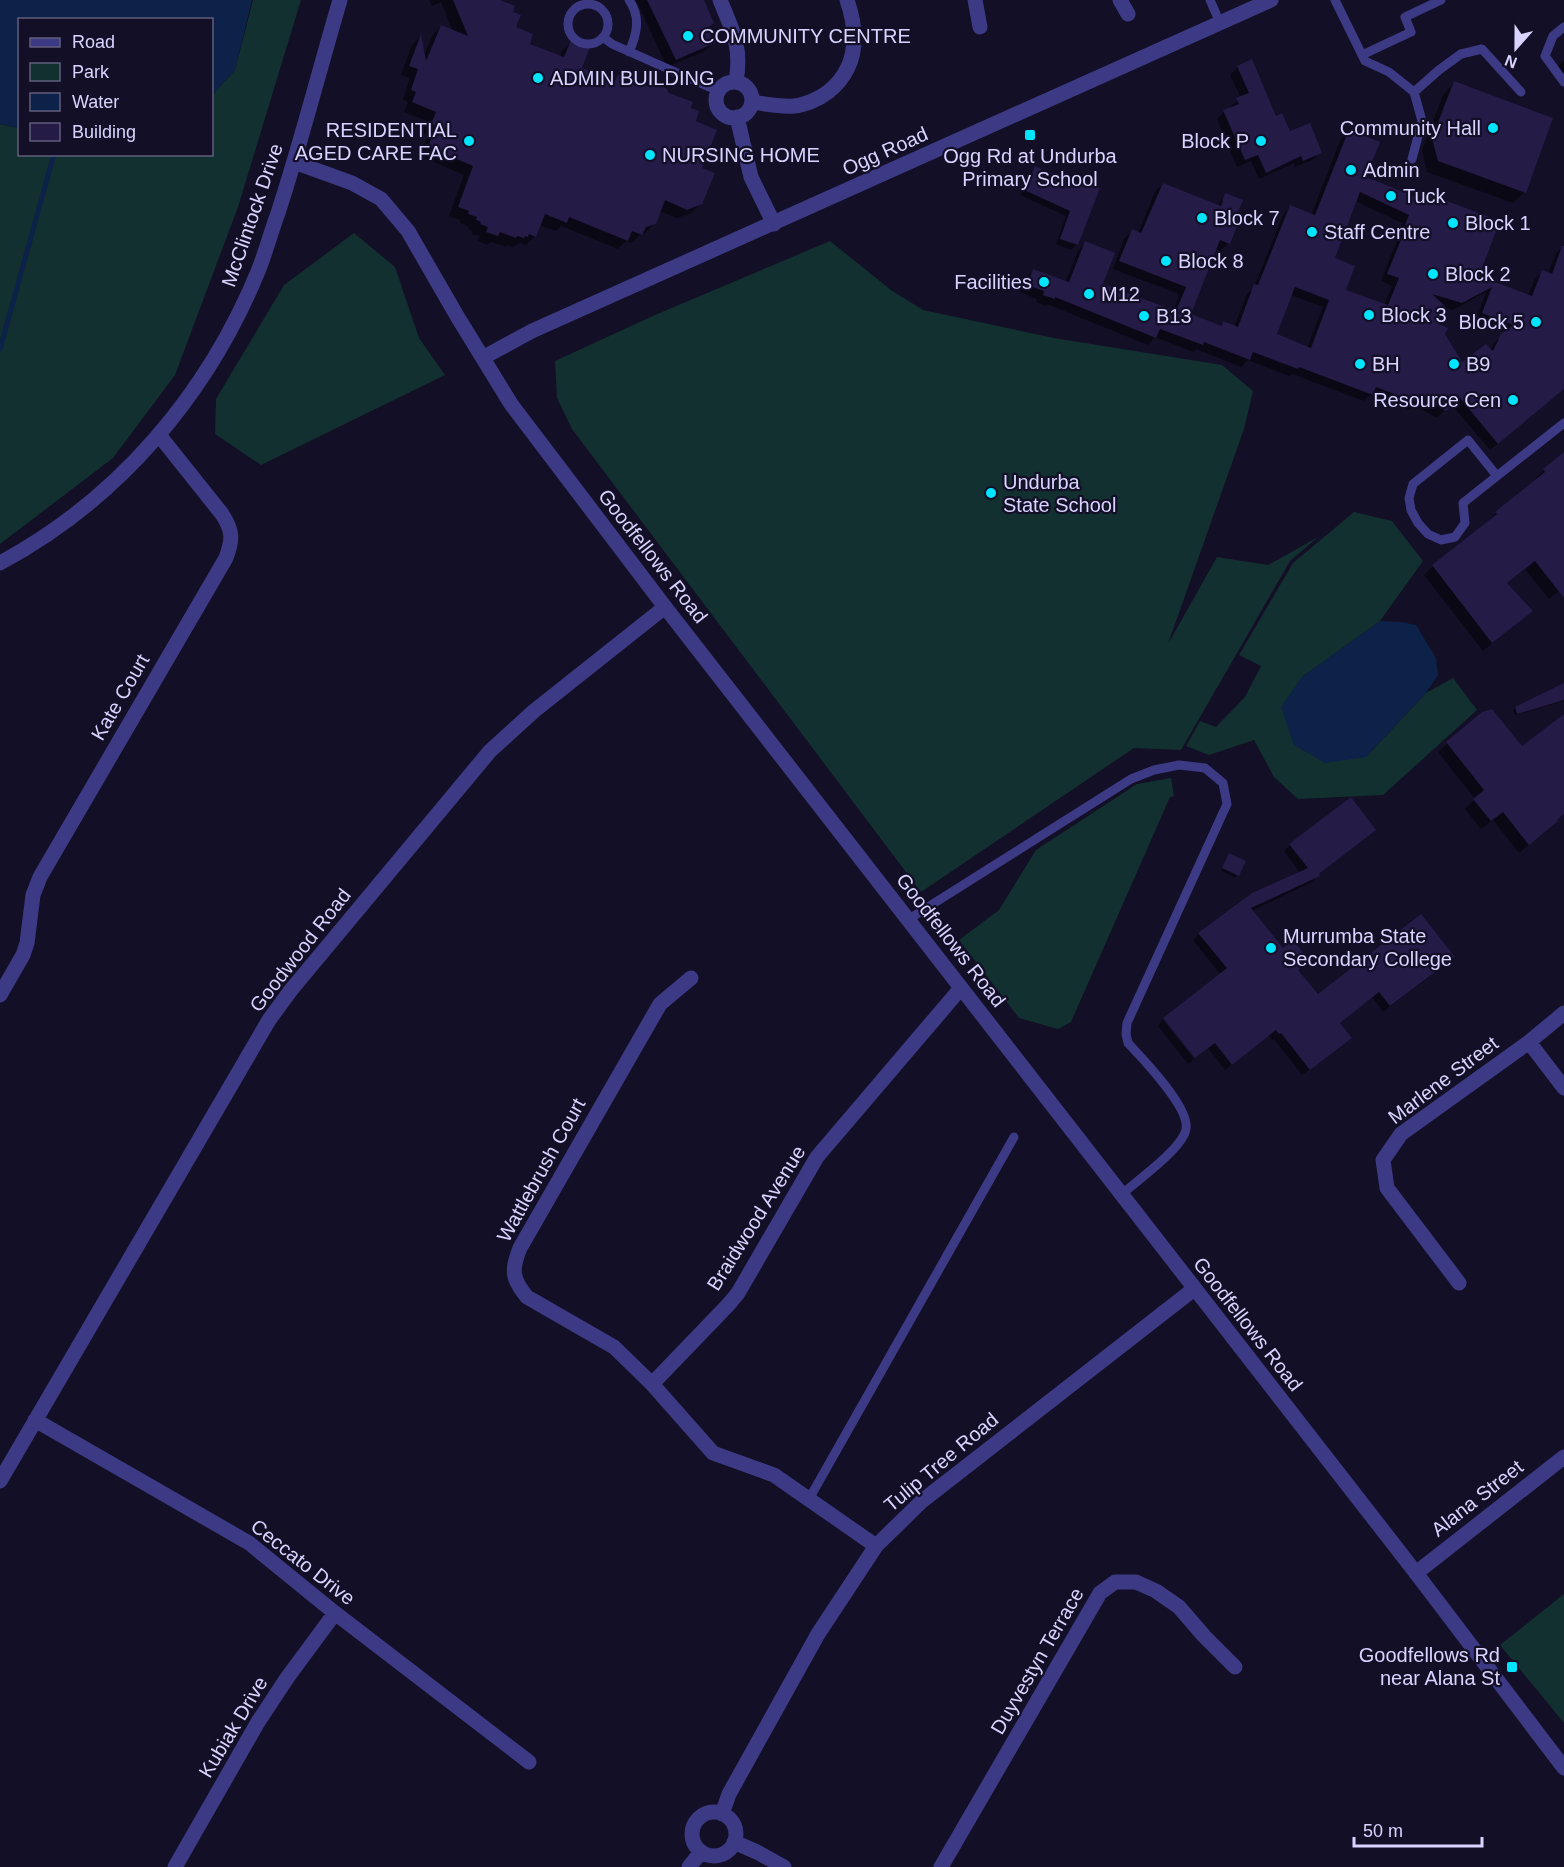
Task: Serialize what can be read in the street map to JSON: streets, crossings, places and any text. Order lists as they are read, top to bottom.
{
  "streets": {
    "street": [
      "Ogg Road",
      "McClintock Drive",
      "Goodfellows Road",
      "Kate Court",
      "Goodwood Road",
      "Marlene Street",
      "Wattlebrush Court",
      "Braidwood Avenue",
      "Tulip Tree Road",
      "Alana Street",
      "Ceccato Drive",
      "Duyvestyn Terrace",
      "Kubiak Drive"
    ]
  },
  "crossings": [
    ["Ogg Road", "Goodfellows Road"],
    ["McClintock Drive", "Goodfellows Road"],
    ["McClintock Drive", "Kate Court"],
    ["Goodfellows Road", "Goodwood Road"],
    ["Goodfellows Road", "Braidwood Avenue"],
    ["Goodfellows Road", "Tulip Tree Road"],
    ["Goodfellows Road", "Alana Street"],
    ["Goodwood Road", "Ceccato Drive"],
    ["Wattlebrush Court", "Braidwood Avenue"],
    ["Wattlebrush Court", "Tulip Tree Road"],
    ["Ceccato Drive", "Kubiak Drive"]
  ],
  "places": {
    "other": [
      "COMMUNITY CENTRE",
      "ADMIN BUILDING",
      "Community Hall",
      "RESIDENTIAL AGED CARE FAC",
      "Block P",
      "NURSING HOME",
      "Admin",
      "Tuck",
      "Block 7",
      "Block 1",
      "Staff Centre",
      "Block 8",
      "Block 2",
      "Facilities",
      "M12",
      "Block 3",
      "B13",
      "Block 5",
      "BH",
      "B9",
      "Resource Cen",
      "Undurba State School",
      "Murrumba State Secondary College"
    ],
    "transit": ["Ogg Rd at Undurba Primary School", "Goodfellows Rd near Alana St"]
  },
  "legend": [
    "Road",
    "Park",
    "Water",
    "Building"
  ],
  "scale_bar": "50 m",
  "north": "bottom"
}
